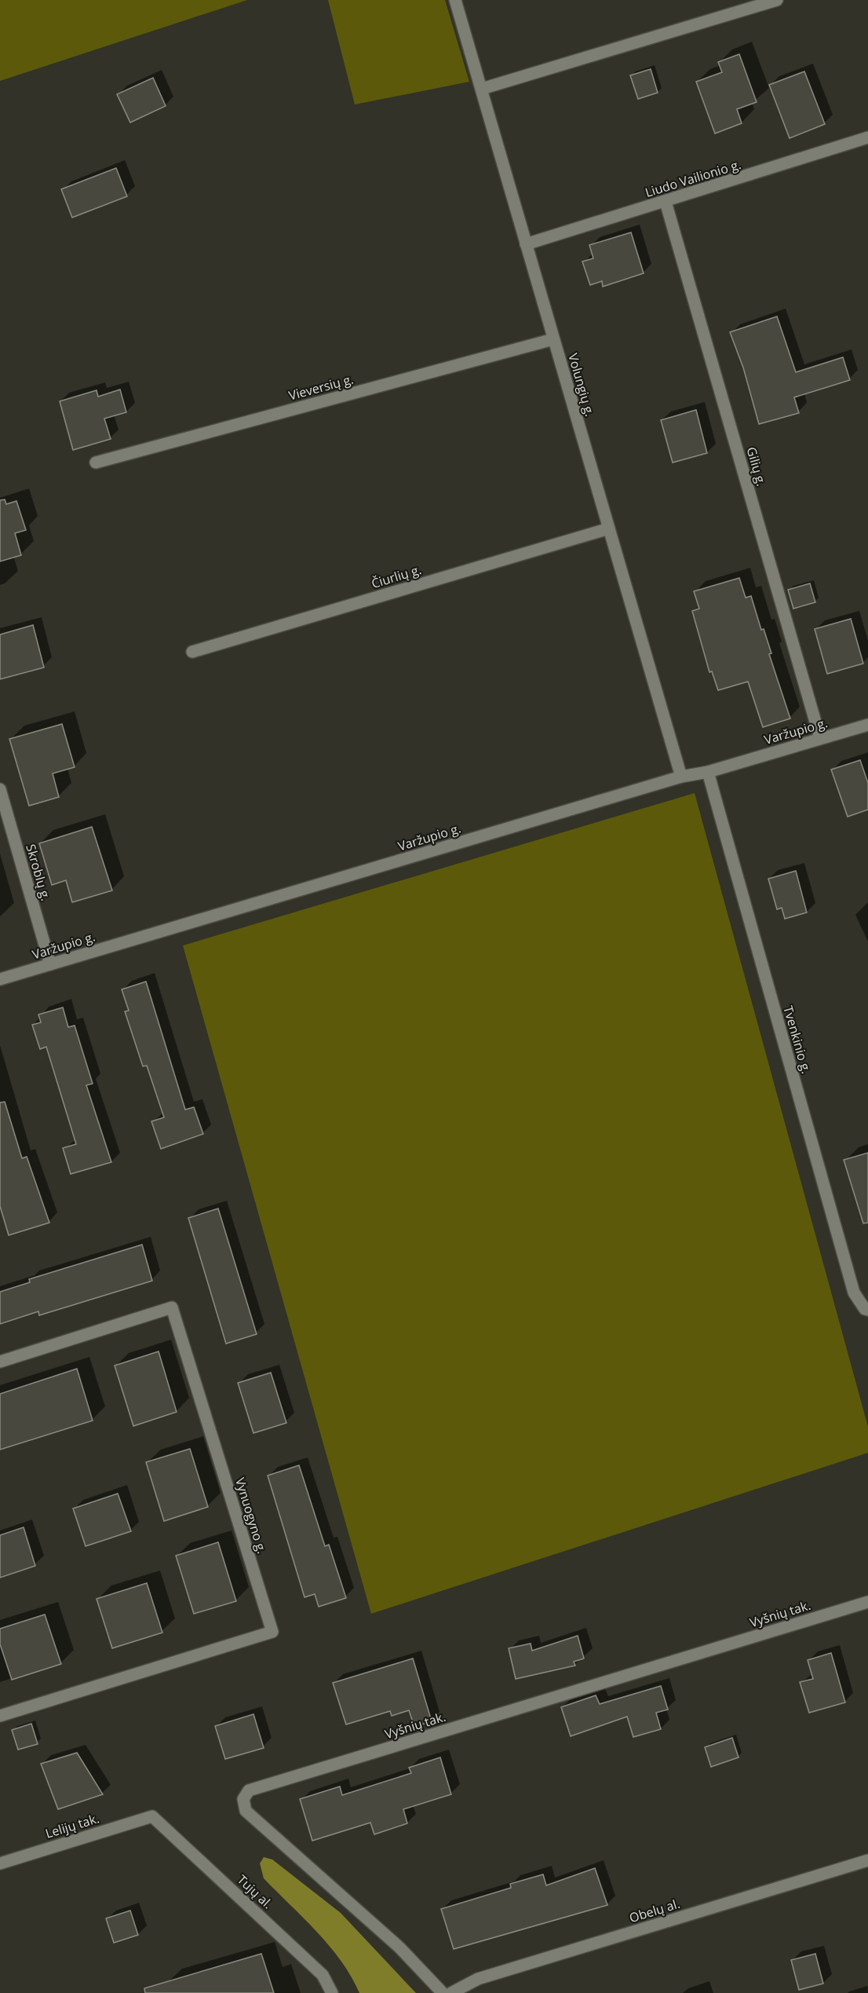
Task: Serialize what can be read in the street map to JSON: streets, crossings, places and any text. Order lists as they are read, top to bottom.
{
  "streets": {
    "street": [
      "Liudo Vailionio g.",
      "Volungių g.",
      "Vieversių g.",
      "Gilių g.",
      "Čiurlių g.",
      "Varžupio g.",
      "Skroblų g.",
      "Tvenkinio g.",
      "Vynuogyno g.",
      "Vyšnių tak.",
      "Lelijų tak.",
      "Tujų al.",
      "Obelų al."
    ]
  },
  "crossings": [
    ["Liudo Vailionio g.", "Volungių g."],
    ["Liudo Vailionio g.", "Gilių g."],
    ["Volungių g.", "Vieversių g."],
    ["Volungių g.", "Čiurlių g."],
    ["Volungių g.", "Varžupio g."],
    ["Gilių g.", "Varžupio g."],
    ["Varžupio g.", "Skroblų g."],
    ["Varžupio g.", "Tvenkinio g."],
    ["Lelijų tak.", "Tujų al."]
  ]
}
